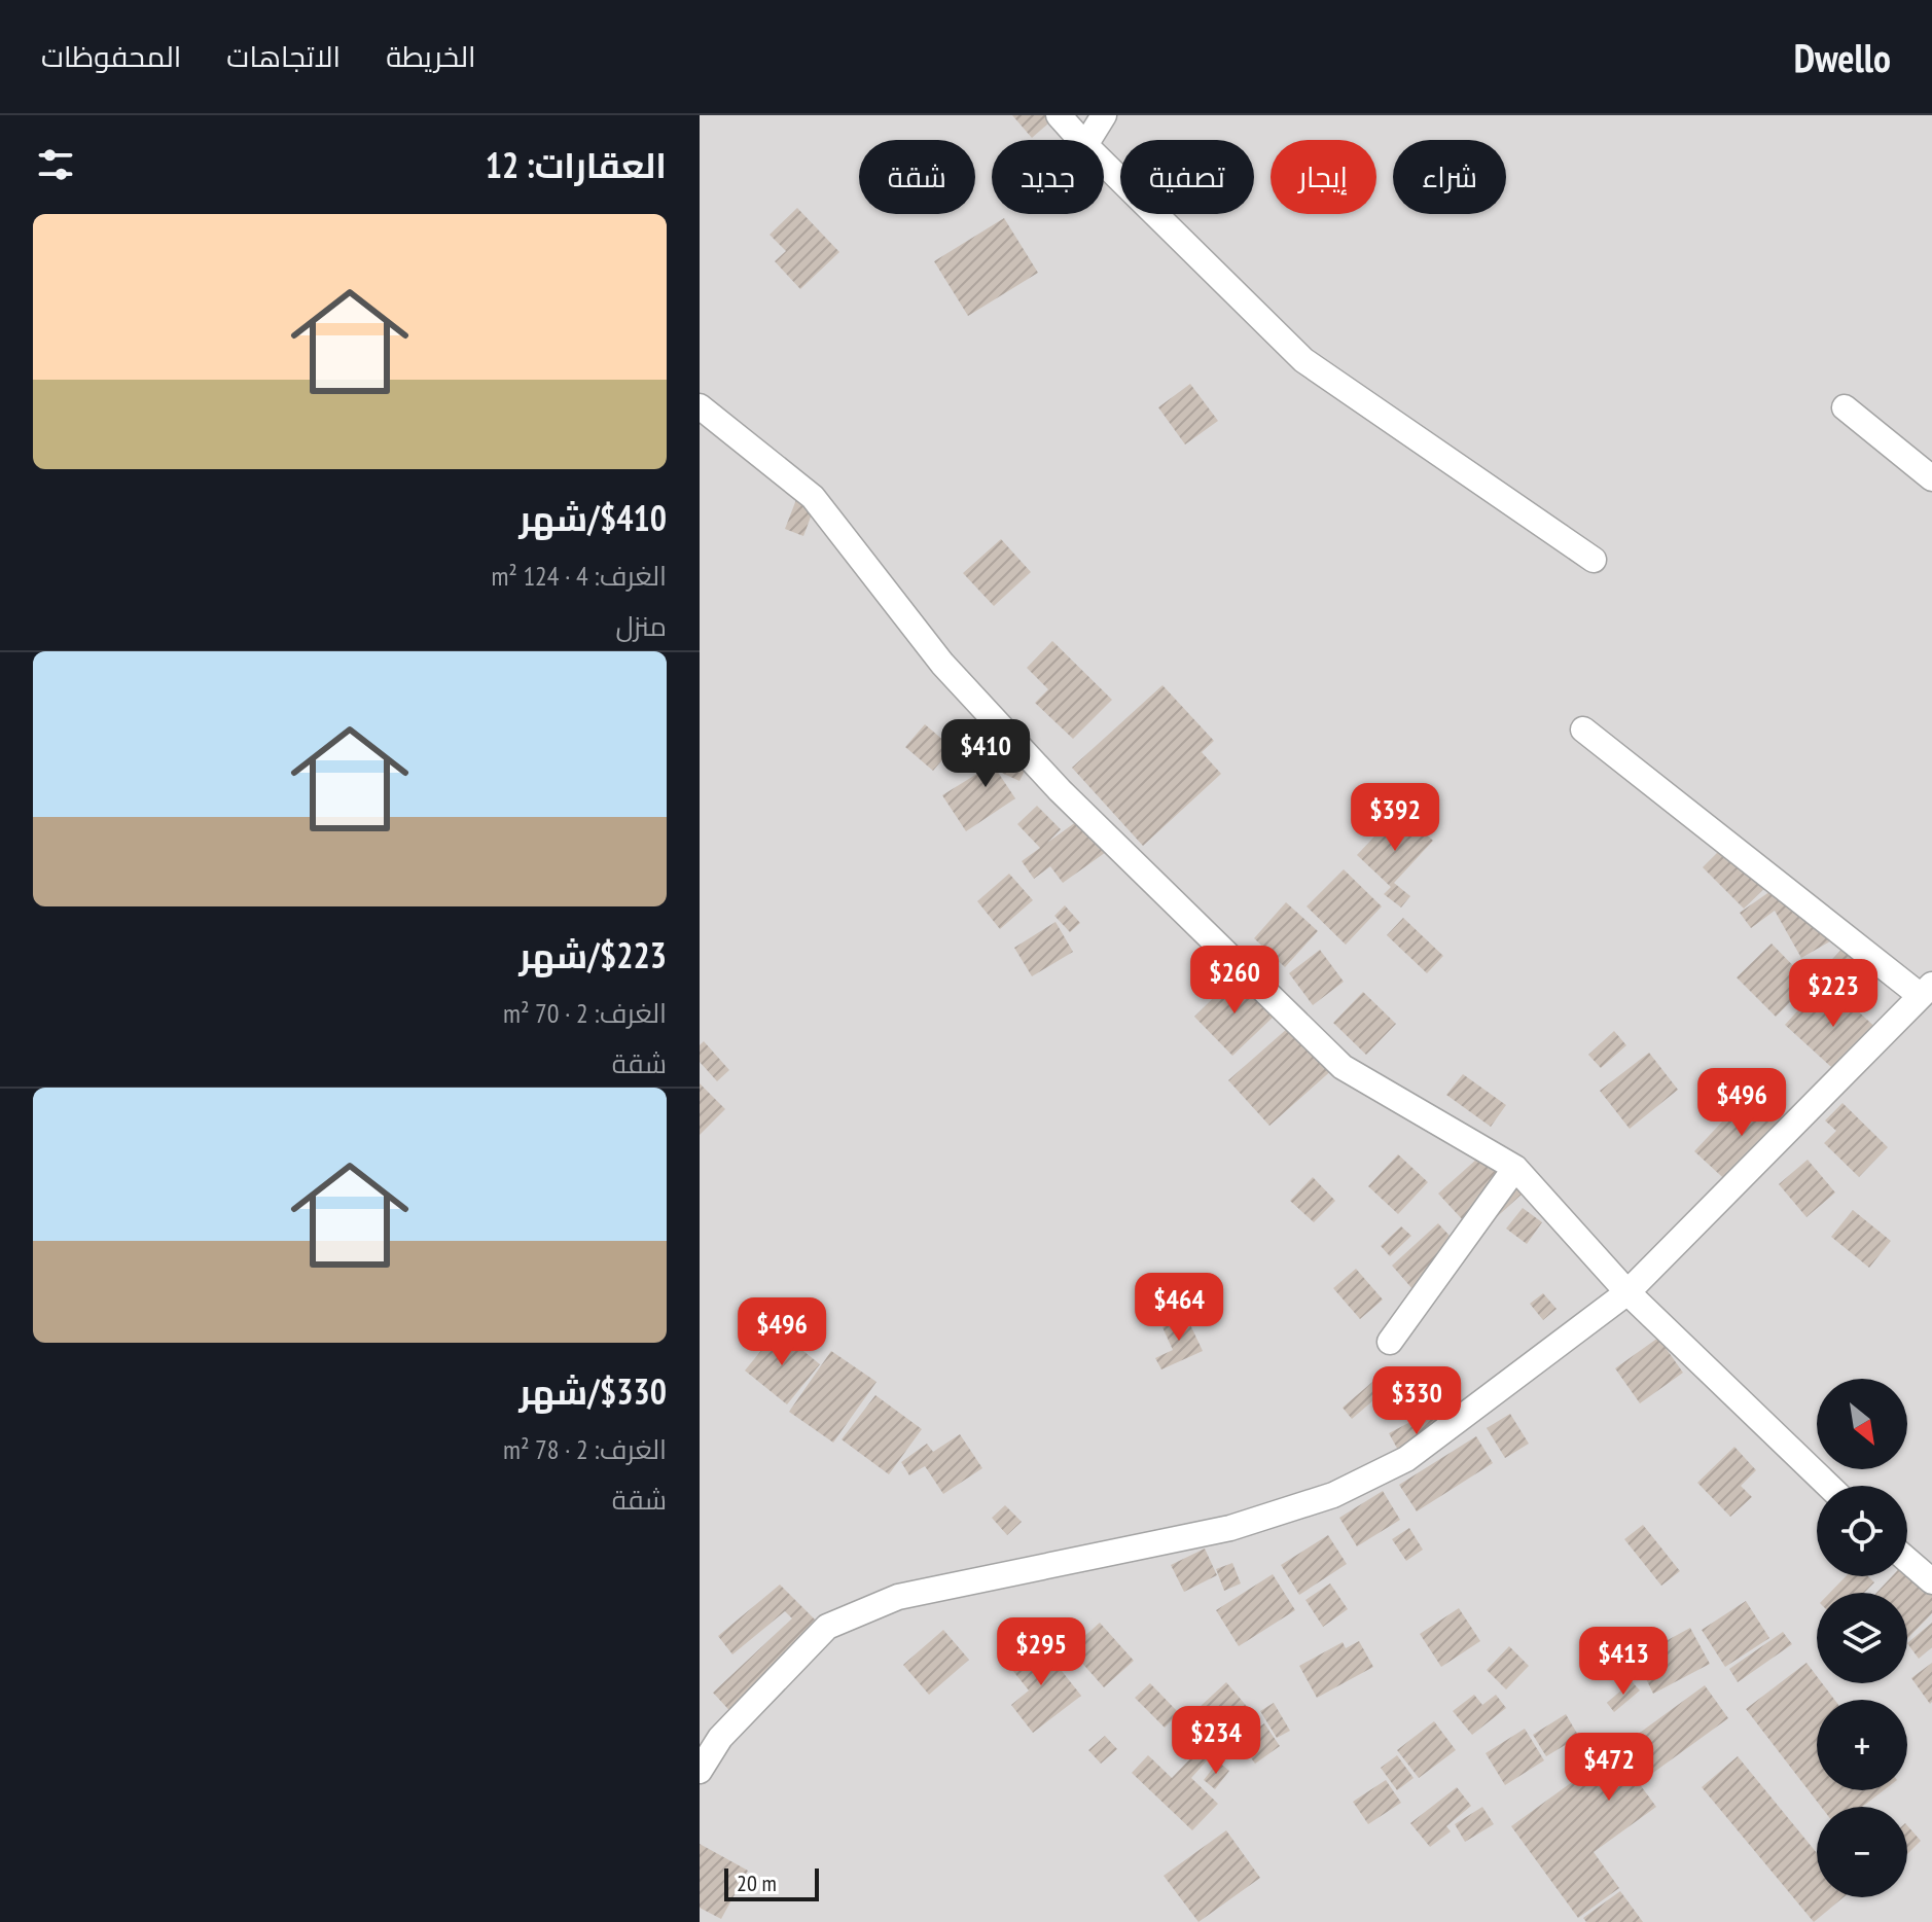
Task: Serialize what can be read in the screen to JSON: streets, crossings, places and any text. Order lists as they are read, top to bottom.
{
  "scale_bar": "20 m",
  "north": "bottom right",
  "page": {
    "header": "Dwello",
    "nav": ["الخريطة", "الاتجاهات", "المحفوظات"],
    "heading": "العقارات: 12",
    "chip": [
      "شراء",
      "إيجار",
      "تصفية",
      "جديد",
      "شقة"
    ],
    "list": [
      {
        "name": "$410/شهر",
        "note": "الغرف: 4 · 124 m² · منزل"
      },
      {
        "name": "$223/شهر",
        "note": "الغرف: 2 · 70 m² · شقة"
      },
      {
        "name": "$330/شهر",
        "note": "الغرف: 2 · 78 m² · شقة"
      }
    ],
    "price": [
      "$410",
      "$392",
      "$260",
      "$223",
      "$496",
      "$464",
      "$496",
      "$330",
      "$295",
      "$413",
      "$234",
      "$472"
    ],
    "map_buttons": ["+", "−"],
    "scale": "20 m"
  }
}
